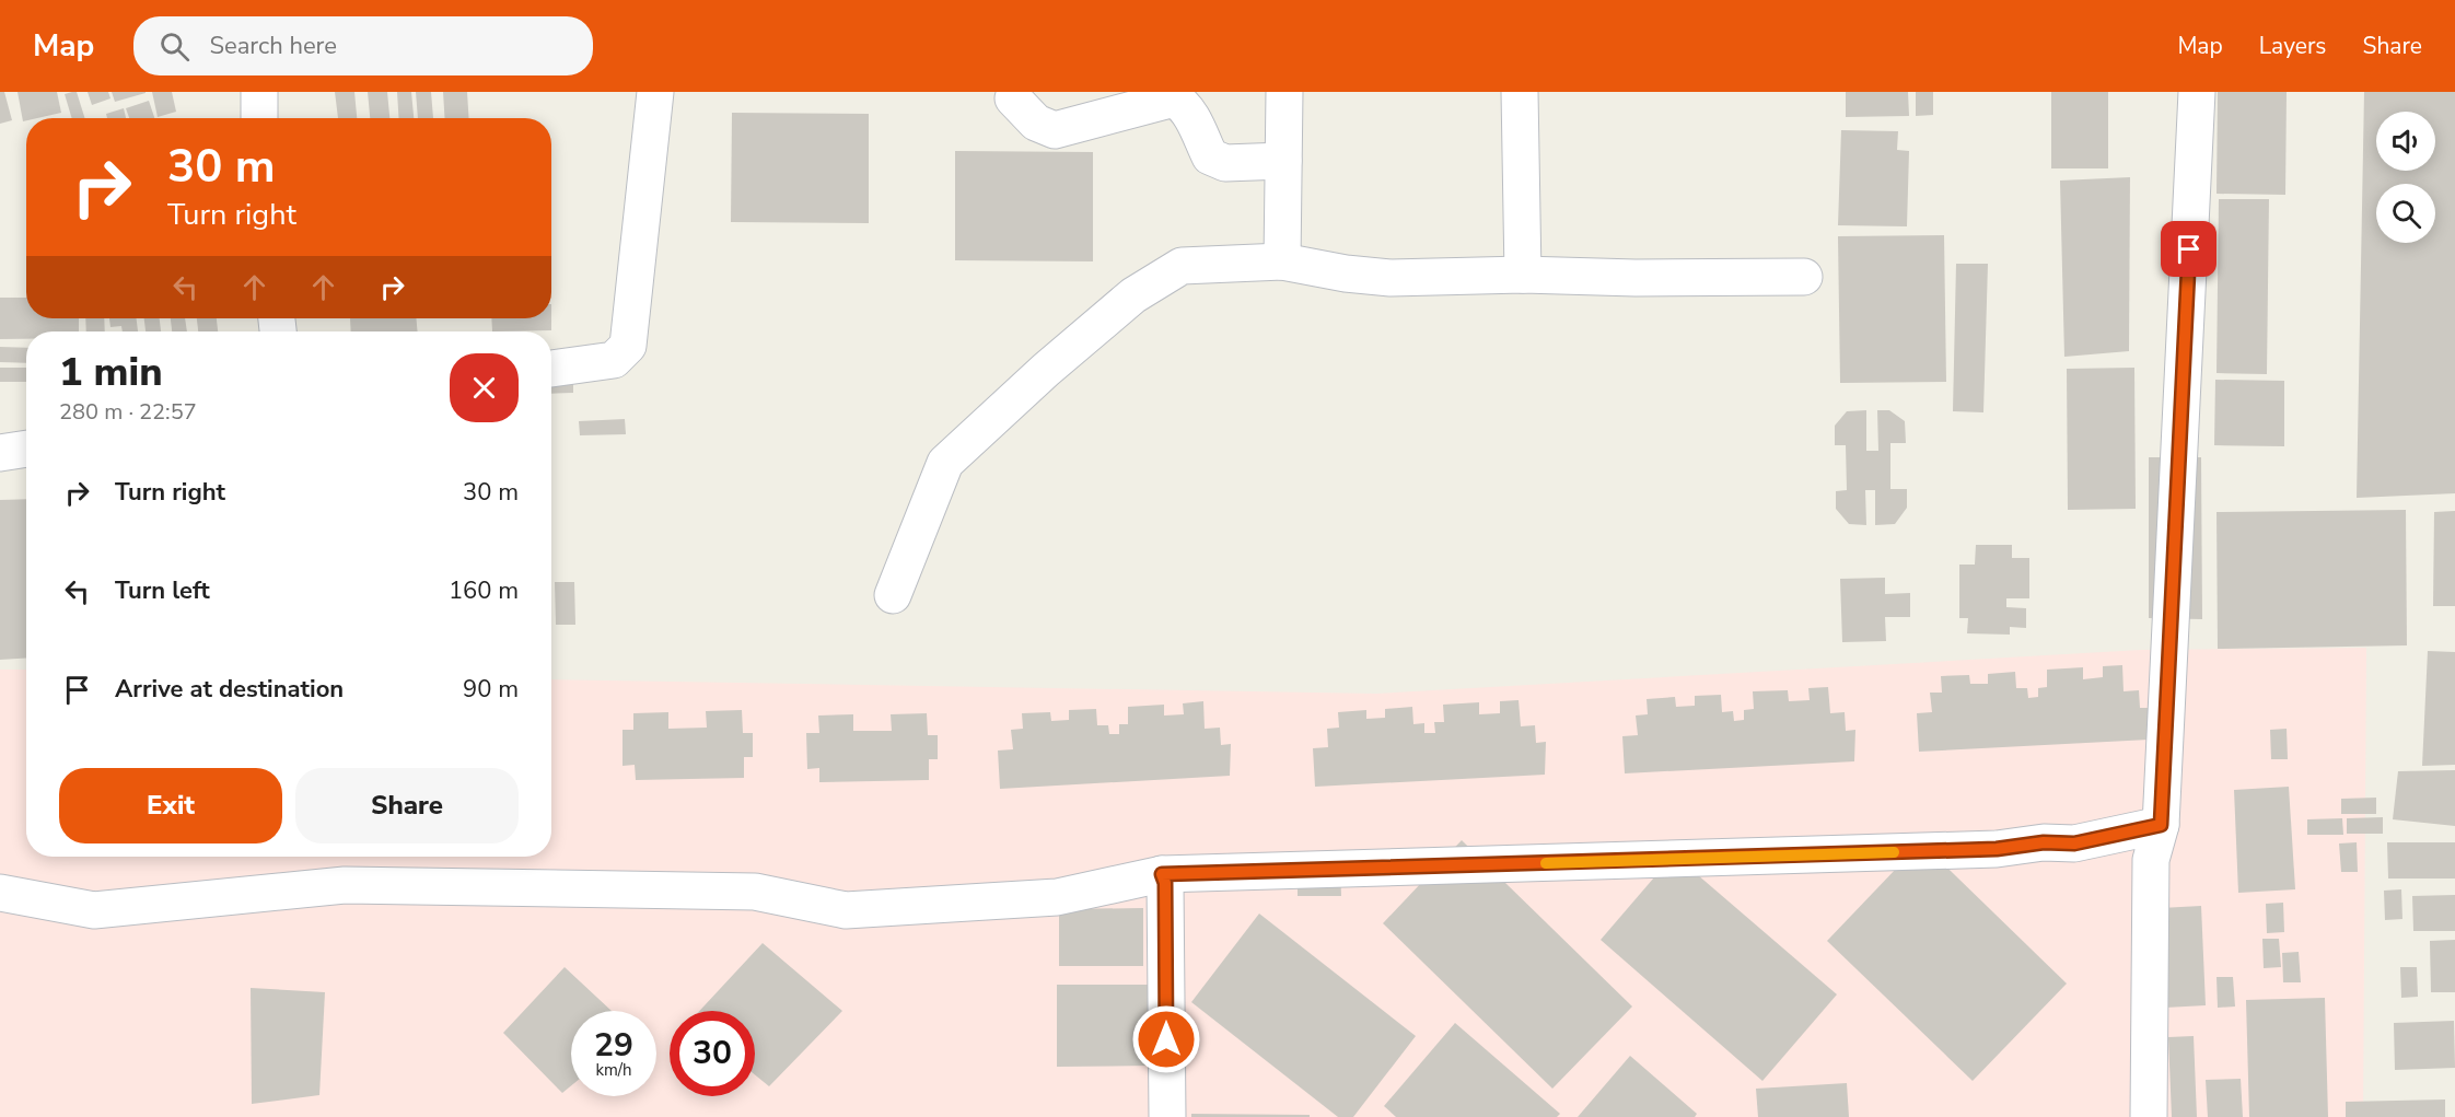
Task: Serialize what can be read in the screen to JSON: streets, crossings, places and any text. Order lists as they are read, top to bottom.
{
  "page": {
    "header": "Map",
    "search": "Search here",
    "nav": ["Map", "Layers", "Share"],
    "turn": ["30 m", "Turn right"],
    "heading": ["1 min", "280 m · 22:57"],
    "list": [
      {
        "name": "Turn right",
        "value": "30 m"
      },
      {
        "name": "Turn left",
        "value": "160 m"
      },
      {
        "name": "Arrive at destination",
        "value": "90 m"
      }
    ],
    "buttons": ["Exit", "Share"],
    "speed": "29 km/h",
    "limit": "30"
  }
}
